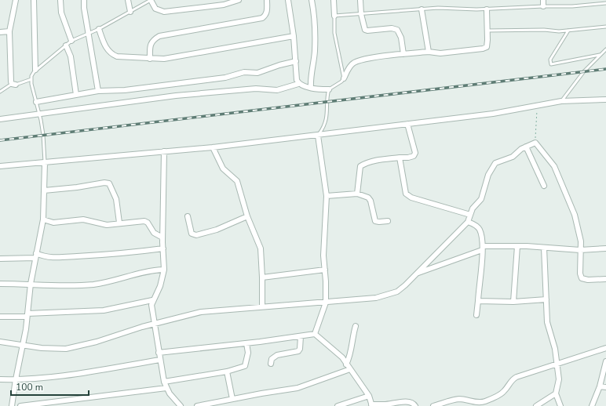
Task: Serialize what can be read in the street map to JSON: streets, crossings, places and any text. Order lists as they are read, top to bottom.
{
  "scale_bar": "100 m"
}
